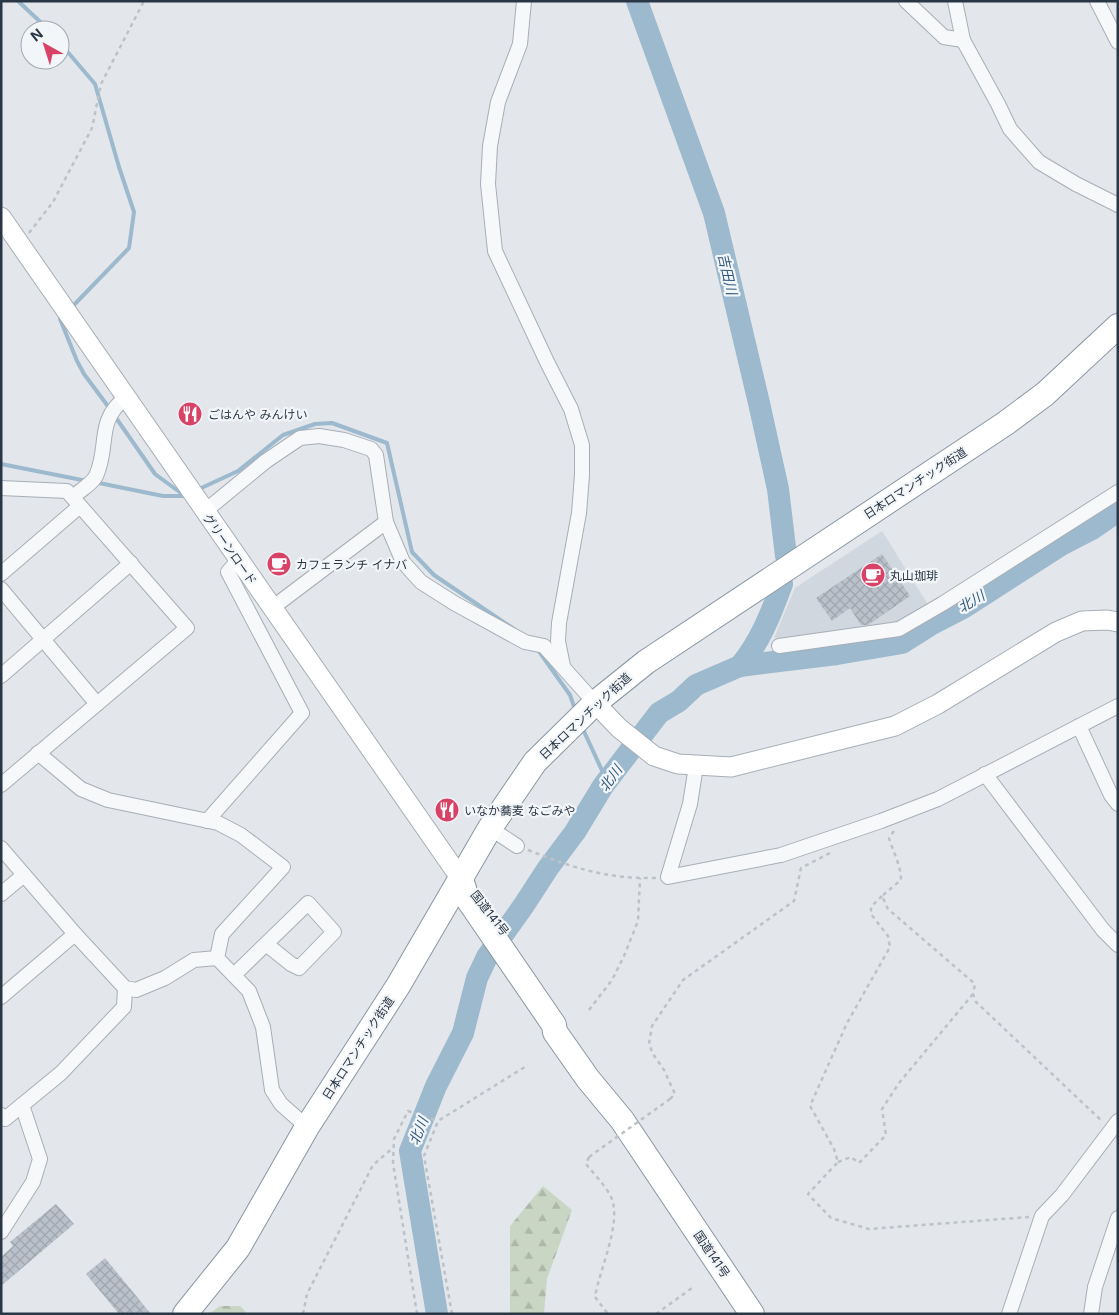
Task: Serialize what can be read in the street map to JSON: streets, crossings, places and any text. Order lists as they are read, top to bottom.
{
  "streets": {
    "highway": ["日本ロマンチック街道", "国道141号"],
    "street": ["グリーンロード"]
  },
  "crossings": [
    ["日本ロマンチック街道", "グリーンロード"],
    ["日本ロマンチック街道", "国道141号"],
    ["グリーンロード", "国道141号"]
  ],
  "water": ["吉田川", "北川"],
  "places": {
    "restaurant": ["ごはんや みんけい", "いなか蕎麦 なごみや"],
    "cafe": ["カフェランチ イナバ", "丸山珈琲"]
  },
  "north": "top left"
}
